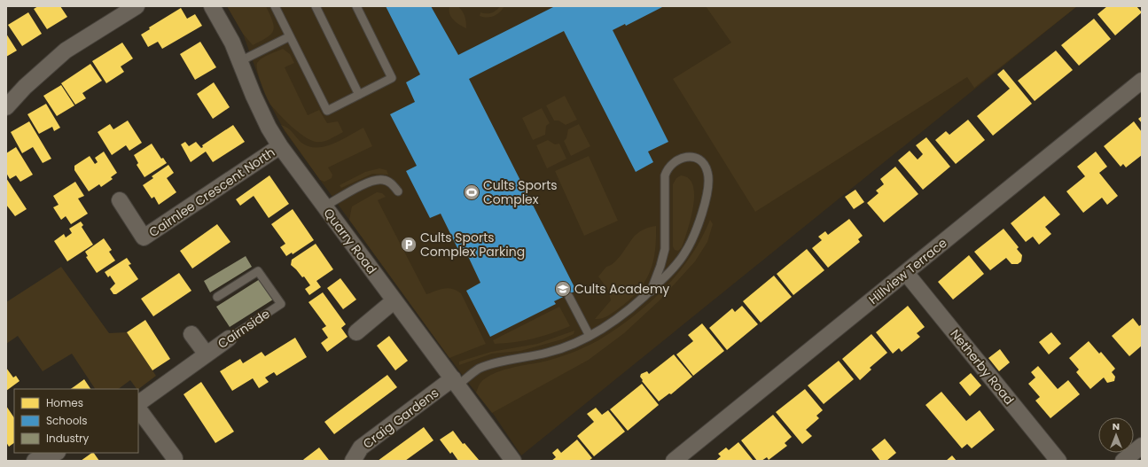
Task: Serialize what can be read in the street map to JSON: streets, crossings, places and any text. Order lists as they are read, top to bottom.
{
  "streets": {
    "street": [
      "Cairnlee Crescent North",
      "Quarry Road",
      "Hillview Terrace",
      "Cairnside",
      "Netherby Road",
      "Craig Gardens"
    ]
  },
  "crossings": [
    ["Cairnlee Crescent North", "Quarry Road"],
    ["Quarry Road", "Craig Gardens"],
    ["Hillview Terrace", "Netherby Road"]
  ],
  "places": {
    "sports": ["Cults Sports Complex"],
    "parking": ["Cults Sports Complex Parking"],
    "school or university": ["Cults Academy"]
  },
  "legend": ["Homes", "Schools", "Industry"],
  "north": "top"
}
